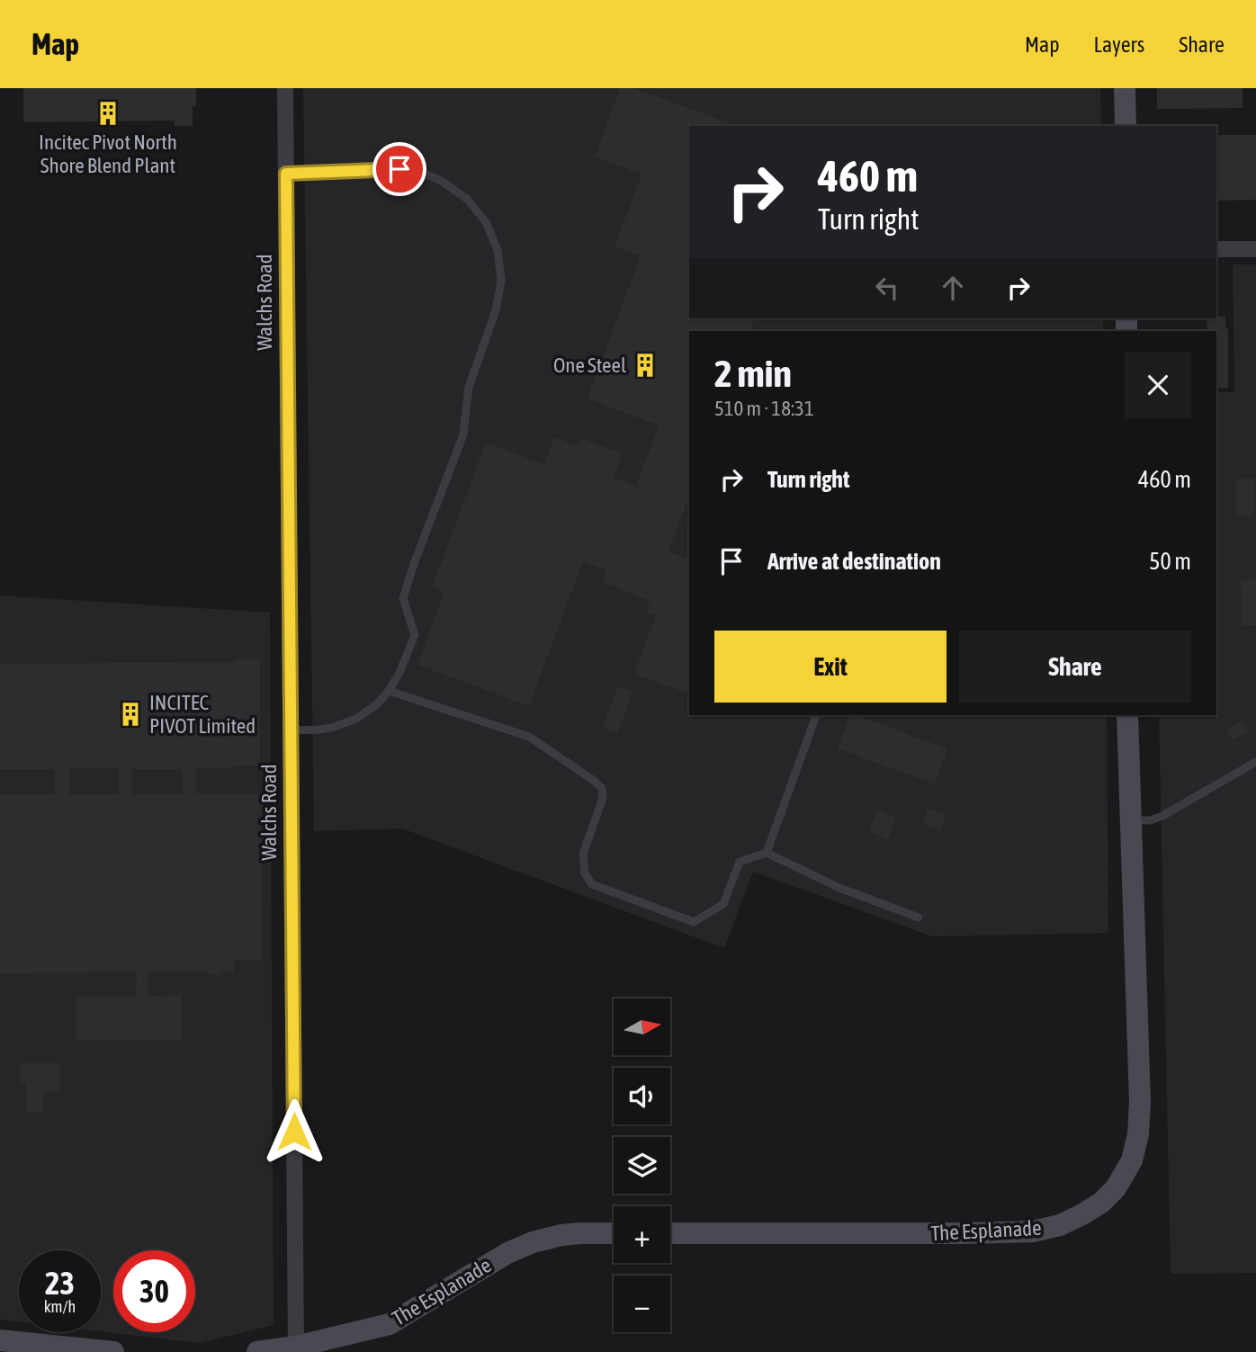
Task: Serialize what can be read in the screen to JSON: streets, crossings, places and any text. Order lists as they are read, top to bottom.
{
  "streets": {
    "street": ["Walchs Road", "The Esplanade"]
  },
  "crossings": [
    ["Walchs Road", "The Esplanade"]
  ],
  "places": {
    "building": ["Incitec Pivot North Shore Blend Plant", "One Steel", "INCITEC PIVOT Limited"]
  },
  "north": "right",
  "page": {
    "header": "Map",
    "nav": ["Map", "Layers", "Share"],
    "turn": ["460 m", "Turn right"],
    "heading": ["2 min", "510 m · 18:31"],
    "list": [
      {
        "name": "Turn right",
        "value": "460 m"
      },
      {
        "name": "Arrive at destination",
        "value": "50 m"
      }
    ],
    "buttons": ["Exit", "Share"],
    "map_buttons": ["+", "−"],
    "speed": "23 km/h",
    "limit": "30"
  }
}
